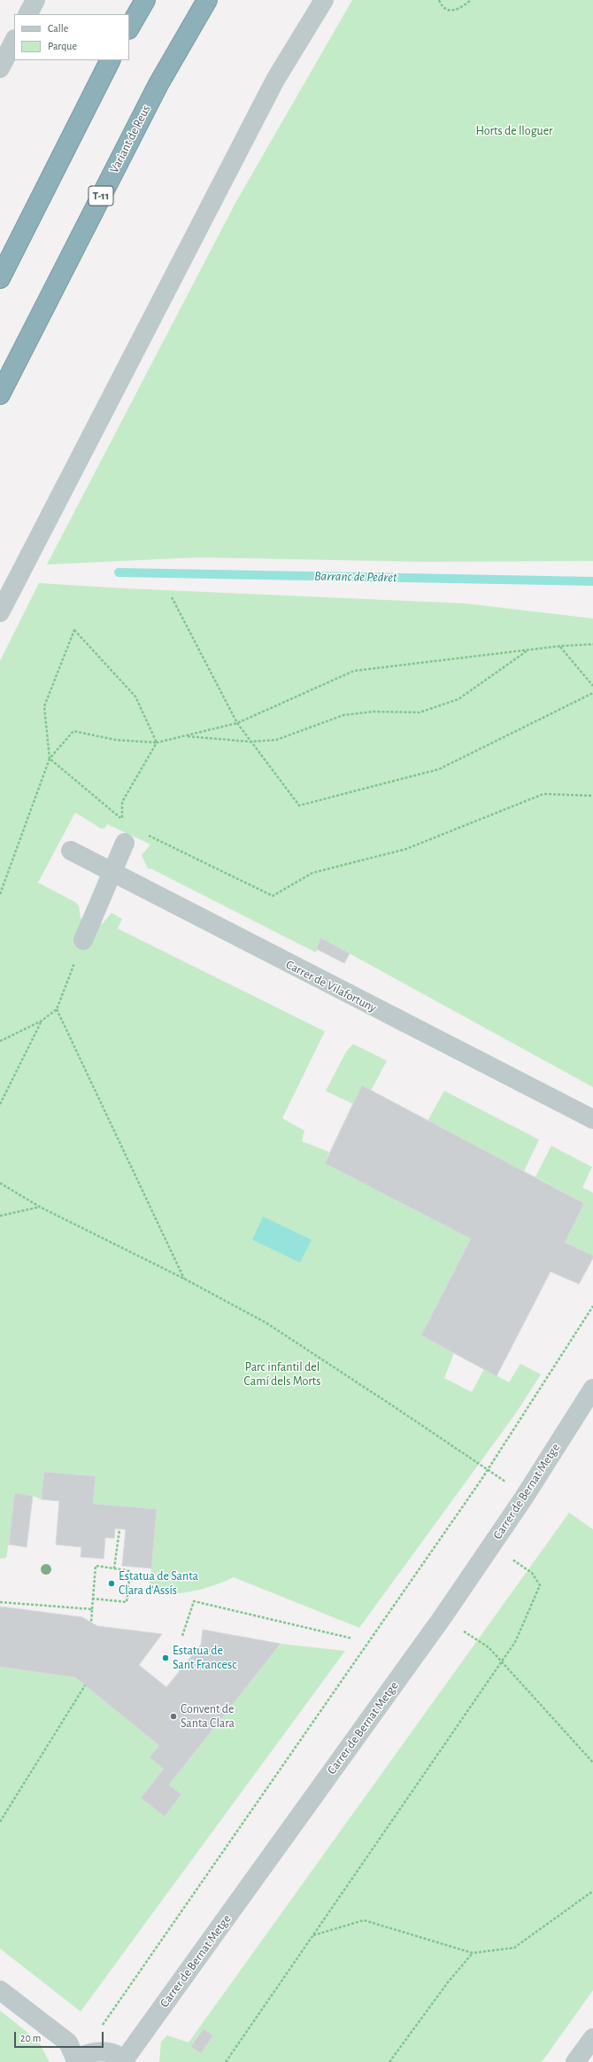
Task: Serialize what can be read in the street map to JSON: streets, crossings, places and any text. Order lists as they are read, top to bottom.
{
  "streets": {
    "highway": ["Variant de Reus", "T-11"],
    "street": ["Carrer de Vilafortuny", "Carrer de Bernat Metge"]
  },
  "water": ["Barranc de Pedret"],
  "parks": ["Horts de lloguer", "Parc infantil del Camí dels Morts"],
  "places": ["Estatua de Santa Clara d'Assís", "Estatua de Sant Francesc", "Convent de Santa Clara"],
  "legend": ["Calle", "Parque"],
  "scale_bar": "20 m"
}
